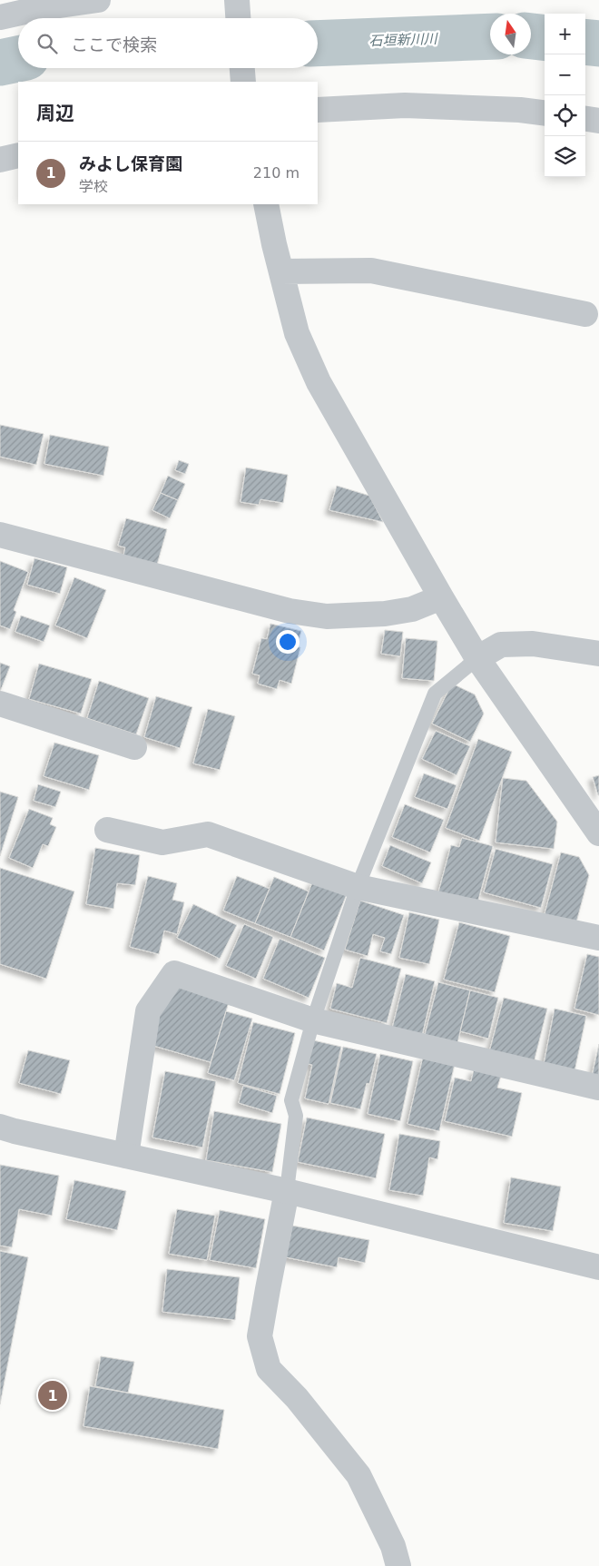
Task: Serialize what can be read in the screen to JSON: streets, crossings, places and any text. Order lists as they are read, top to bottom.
{
  "water": ["石垣新川川"],
  "north": "top",
  "page": {
    "map_buttons": ["+", "−"],
    "search": "ここで検索",
    "heading": "周辺",
    "list": [
      {
        "mark": "1",
        "name": "みよし保育園",
        "note": "学校",
        "value": "210 m"
      }
    ],
    "pins": "1"
  }
}
